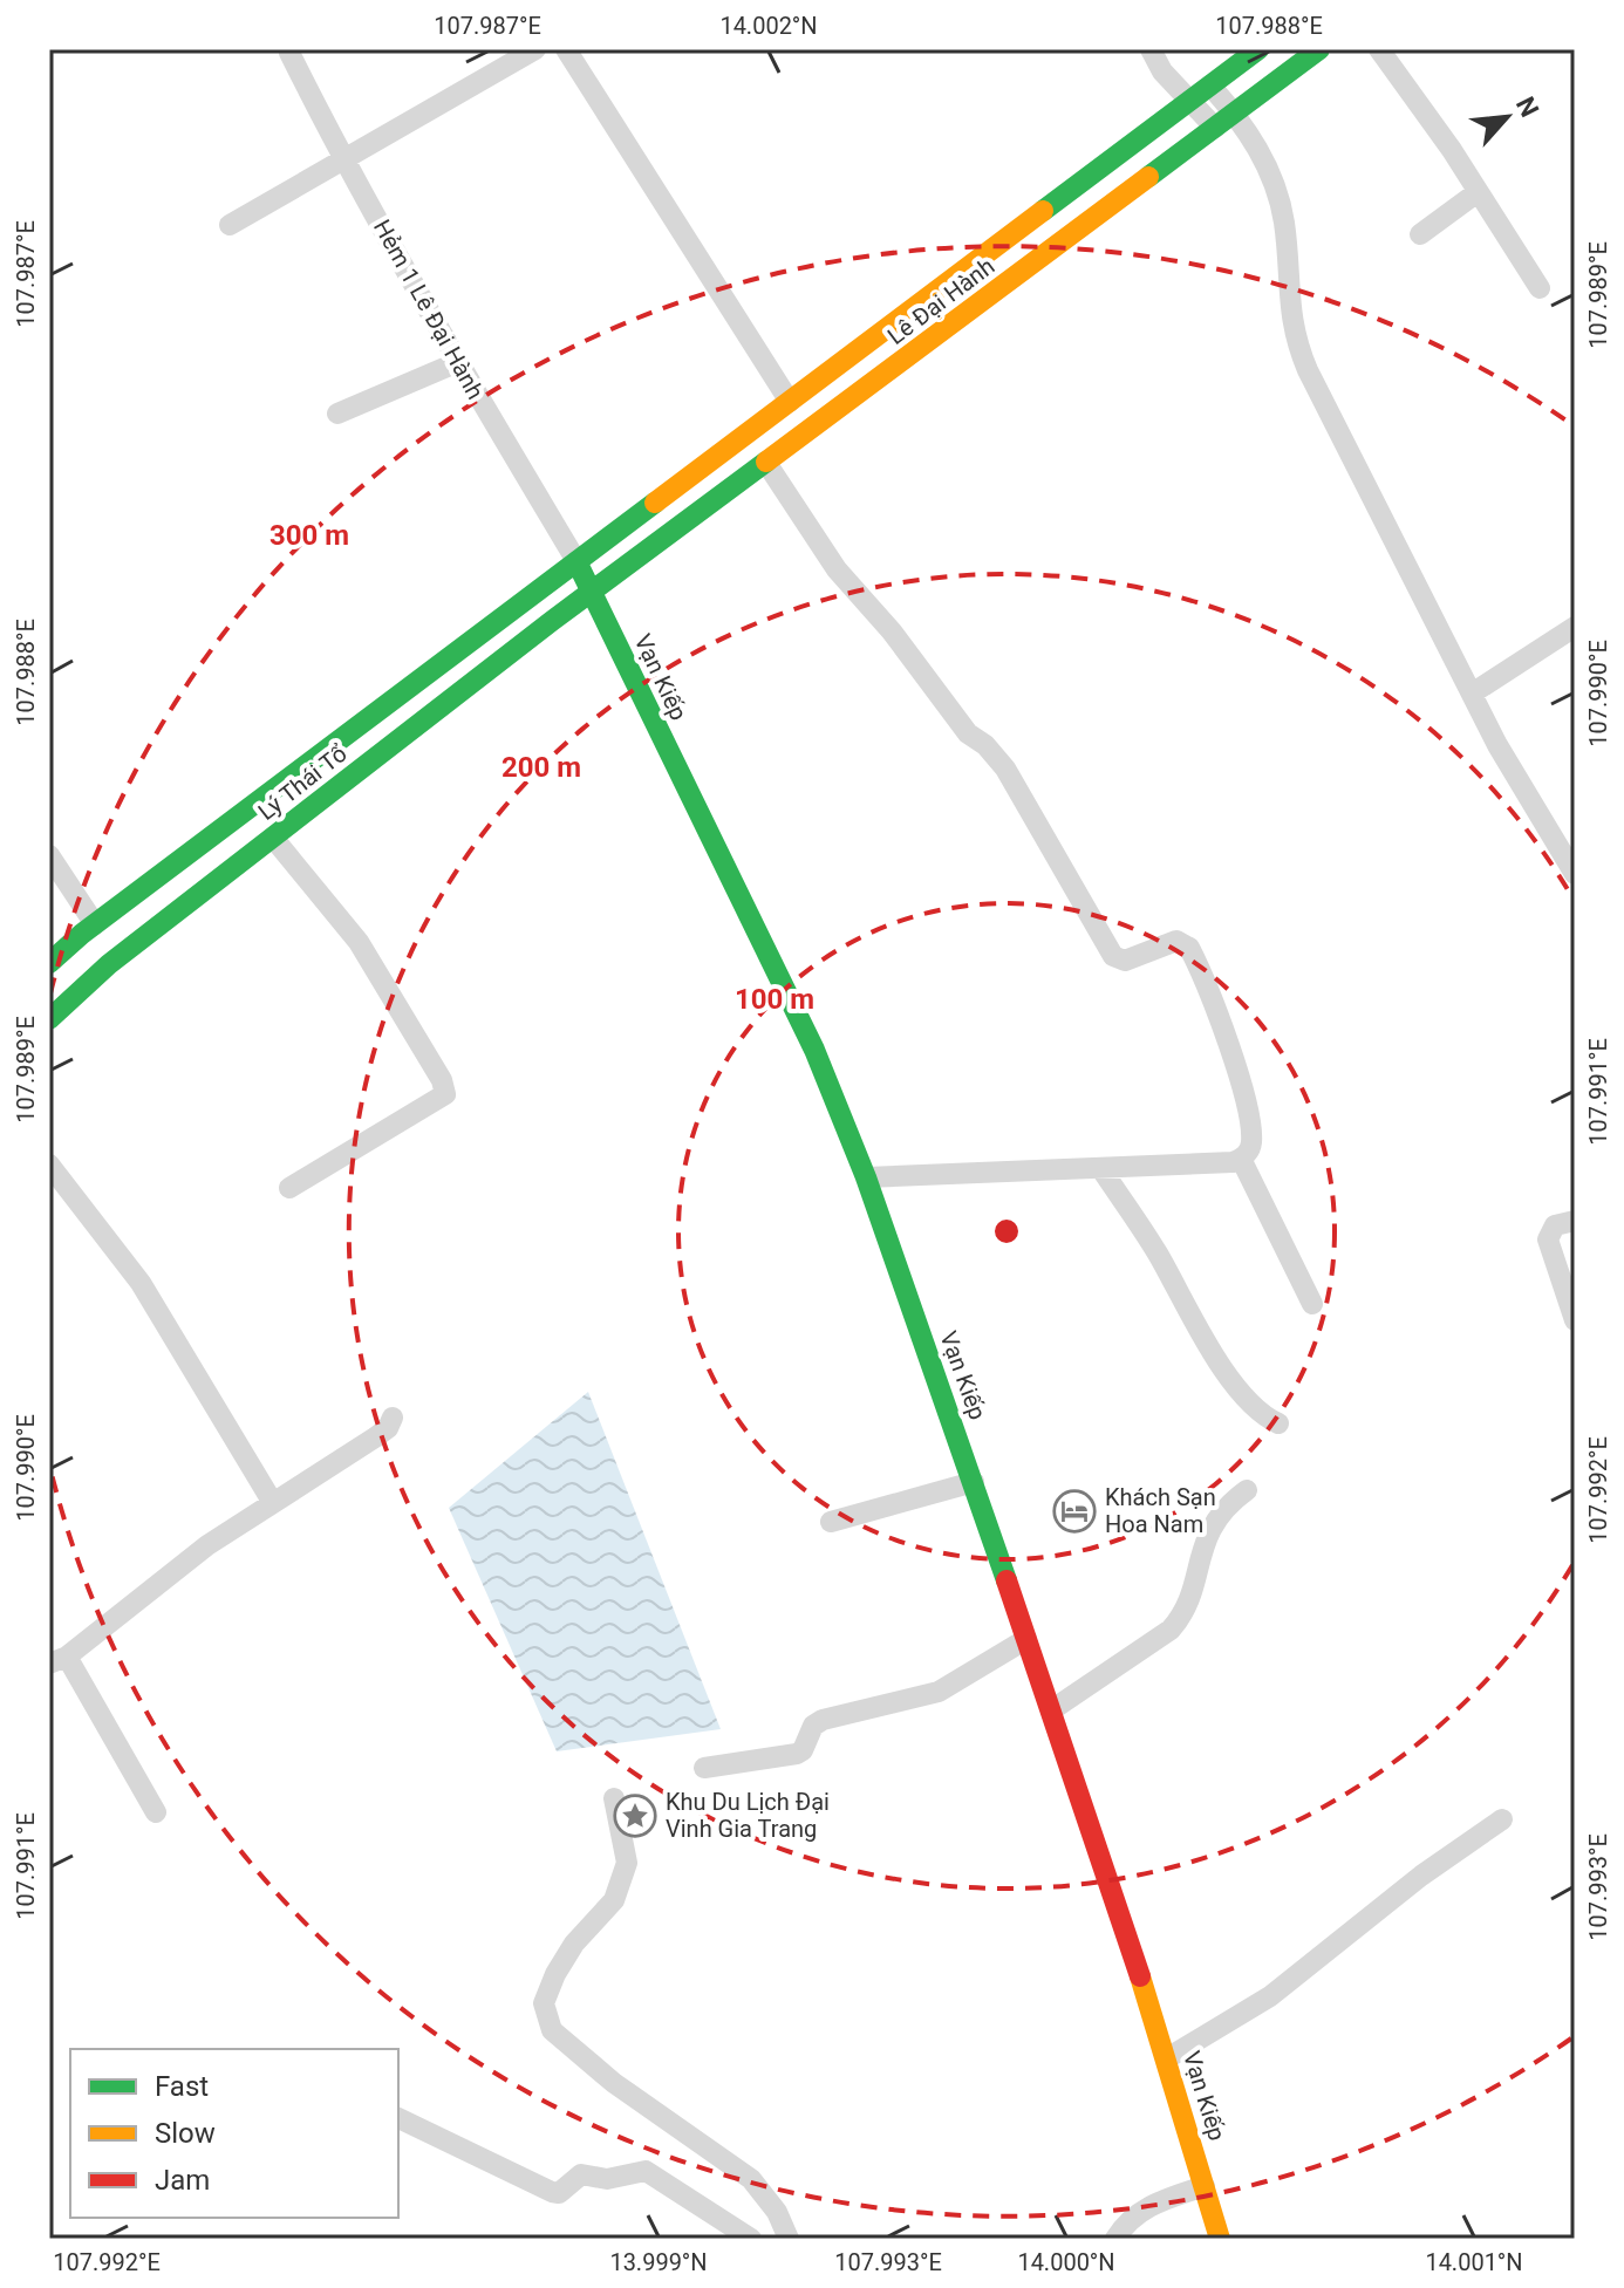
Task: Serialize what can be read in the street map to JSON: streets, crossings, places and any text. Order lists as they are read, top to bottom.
{
  "streets": {
    "main road": ["Lê Đại Hành", "Vạn Kiếp", "Lý Thái Tổ"],
    "street": ["Hẻm 1 Lê Đại Hành"]
  },
  "crossings": [
    ["Lê Đại Hành", "Hẻm 1 Lê Đại Hành"],
    ["Lê Đại Hành", "Vạn Kiếp"],
    ["Lê Đại Hành", "Lý Thái Tổ"],
    ["Hẻm 1 Lê Đại Hành", "Vạn Kiếp"],
    ["Hẻm 1 Lê Đại Hành", "Lý Thái Tổ"],
    ["Vạn Kiếp", "Lý Thái Tổ"]
  ],
  "places": {
    "hotel": ["Khách Sạn Hoa Nam"],
    "place": ["Khu Du Lịch Đại Vinh Gia Trang"]
  },
  "legend": ["Fast", "Slow", "Jam"],
  "north": "top right",
  "coordinates": [
    "107.987°E",
    "14.002°N",
    "107.988°E",
    "107.989°E",
    "107.990°E",
    "107.991°E",
    "107.992°E",
    "107.993°E",
    "13.999°N",
    "14.000°N",
    "14.001°N"
  ],
  "rings": ["300 m", "200 m", "100 m"]
}
